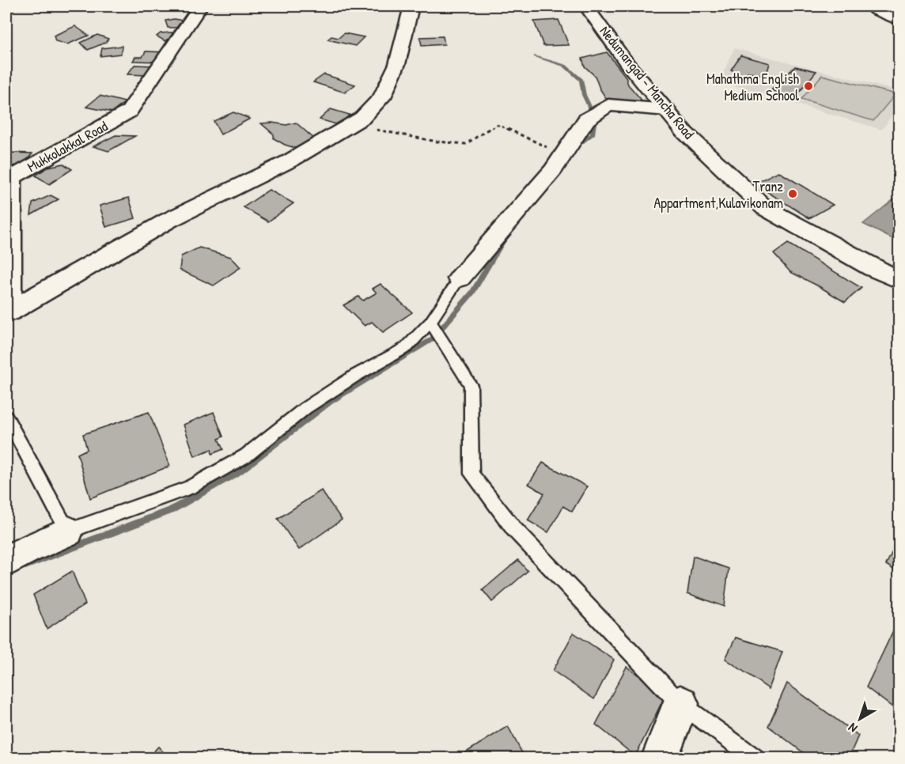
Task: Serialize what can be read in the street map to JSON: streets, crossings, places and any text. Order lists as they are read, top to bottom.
{
  "streets": {
    "street": ["Nedumangad - Mancha Road", "Mukkolakkal Road"]
  },
  "places": ["Mahathma English Medium School", "Tranz Appartment,Kulavikonam"],
  "north": "bottom left"
}
